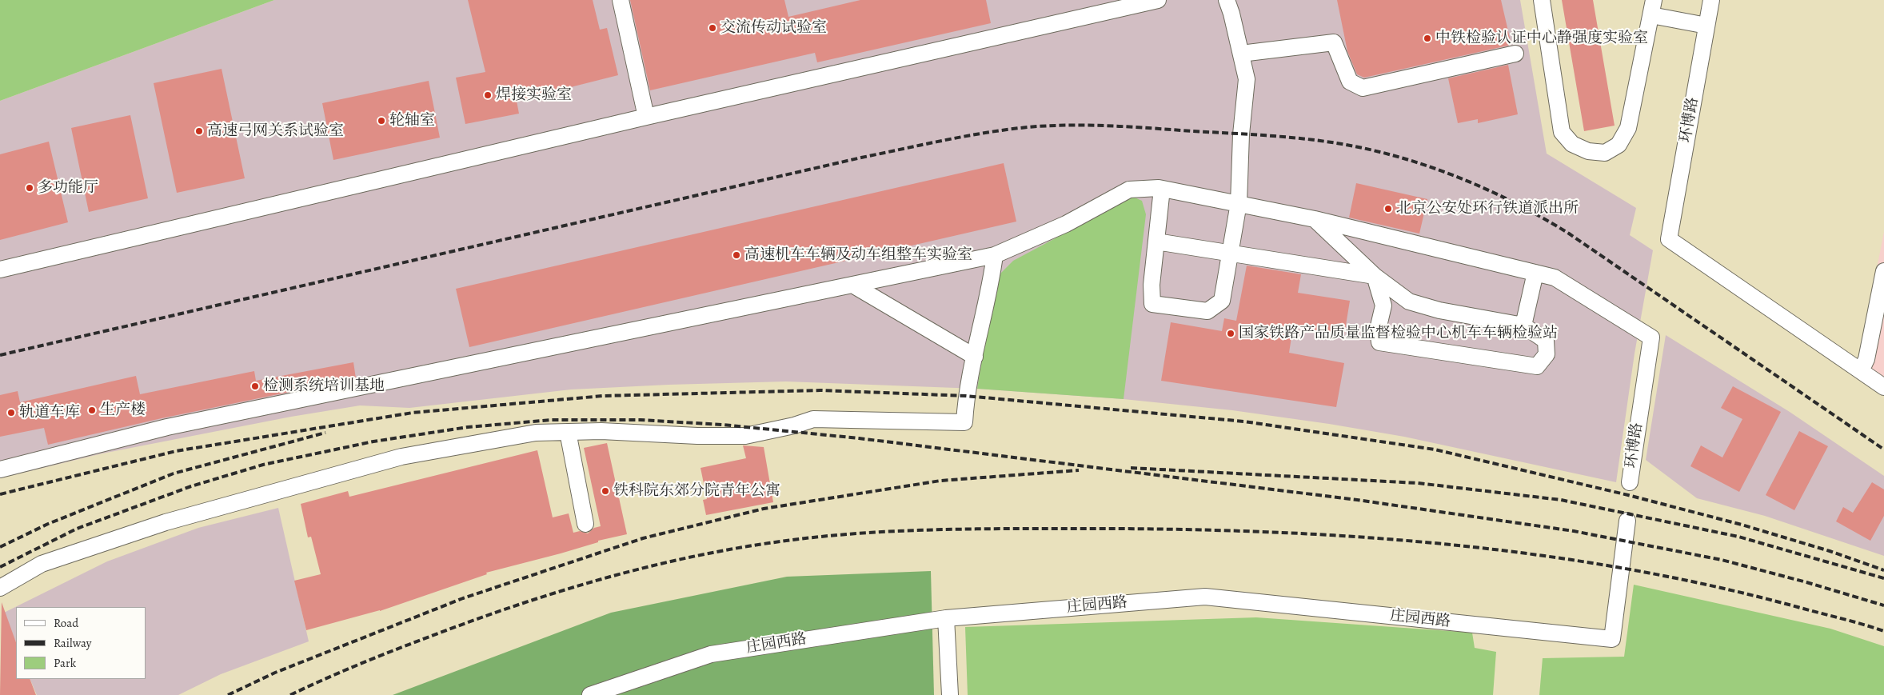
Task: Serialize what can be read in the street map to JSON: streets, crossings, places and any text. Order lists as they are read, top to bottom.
{
  "streets": {
    "street": ["环博路", "庄园西路"]
  },
  "places": [
    "交流传动试验室",
    "中铁检验认证中心静强度实验室",
    "焊接实验室",
    "轮轴室",
    "高速弓网关系试验室",
    "多功能厅",
    "北京公安处环行铁道派出所",
    "高速机车车辆及动车组整车实验室",
    "国家铁路产品质量监督检验中心机车车辆检验站",
    "检测系统培训基地",
    "生产楼",
    "轨道车库",
    "铁科院东郊分院青年公寓"
  ],
  "legend": ["Road", "Railway", "Park"]
}
